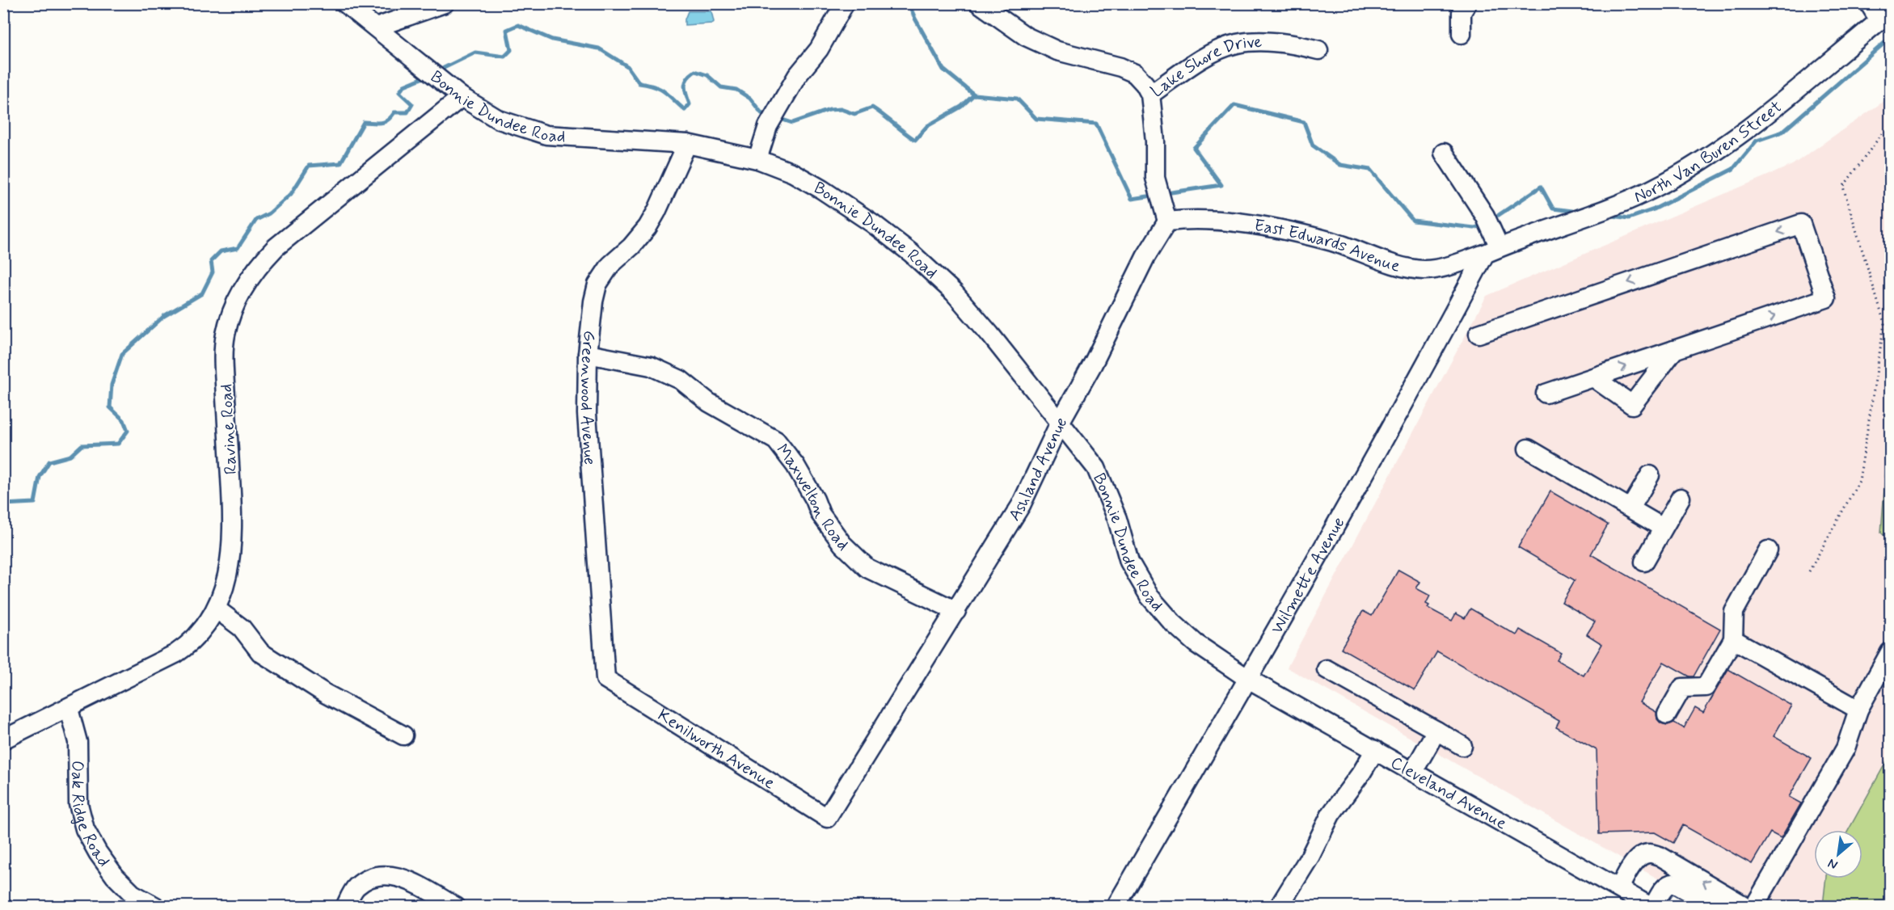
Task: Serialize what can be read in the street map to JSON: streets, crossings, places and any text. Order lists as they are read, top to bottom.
{
  "streets": {
    "street": [
      "Lake Shore Drive",
      "Bonnie Dundee Road",
      "North Van Buren Street",
      "East Edwards Avenue",
      "Greenwood Avenue",
      "Ravine Road",
      "Ashland Avenue",
      "Maxwelton Road",
      "Wilmette Avenue",
      "Kenilworth Avenue",
      "Cleveland Avenue",
      "Oak Ridge Road"
    ]
  },
  "crossings": [
    ["Bonnie Dundee Road", "Greenwood Avenue"],
    ["Bonnie Dundee Road", "Ravine Road"],
    ["Bonnie Dundee Road", "Ashland Avenue"],
    ["Bonnie Dundee Road", "Wilmette Avenue"],
    ["Bonnie Dundee Road", "Cleveland Avenue"],
    ["North Van Buren Street", "East Edwards Avenue"],
    ["North Van Buren Street", "Wilmette Avenue"],
    ["East Edwards Avenue", "Ashland Avenue"],
    ["East Edwards Avenue", "Wilmette Avenue"],
    ["Greenwood Avenue", "Maxwelton Road"],
    ["Greenwood Avenue", "Kenilworth Avenue"],
    ["Ravine Road", "Oak Ridge Road"],
    ["Ashland Avenue", "Maxwelton Road"],
    ["Ashland Avenue", "Kenilworth Avenue"],
    ["Wilmette Avenue", "Cleveland Avenue"]
  ],
  "north": "bottom left"
}
